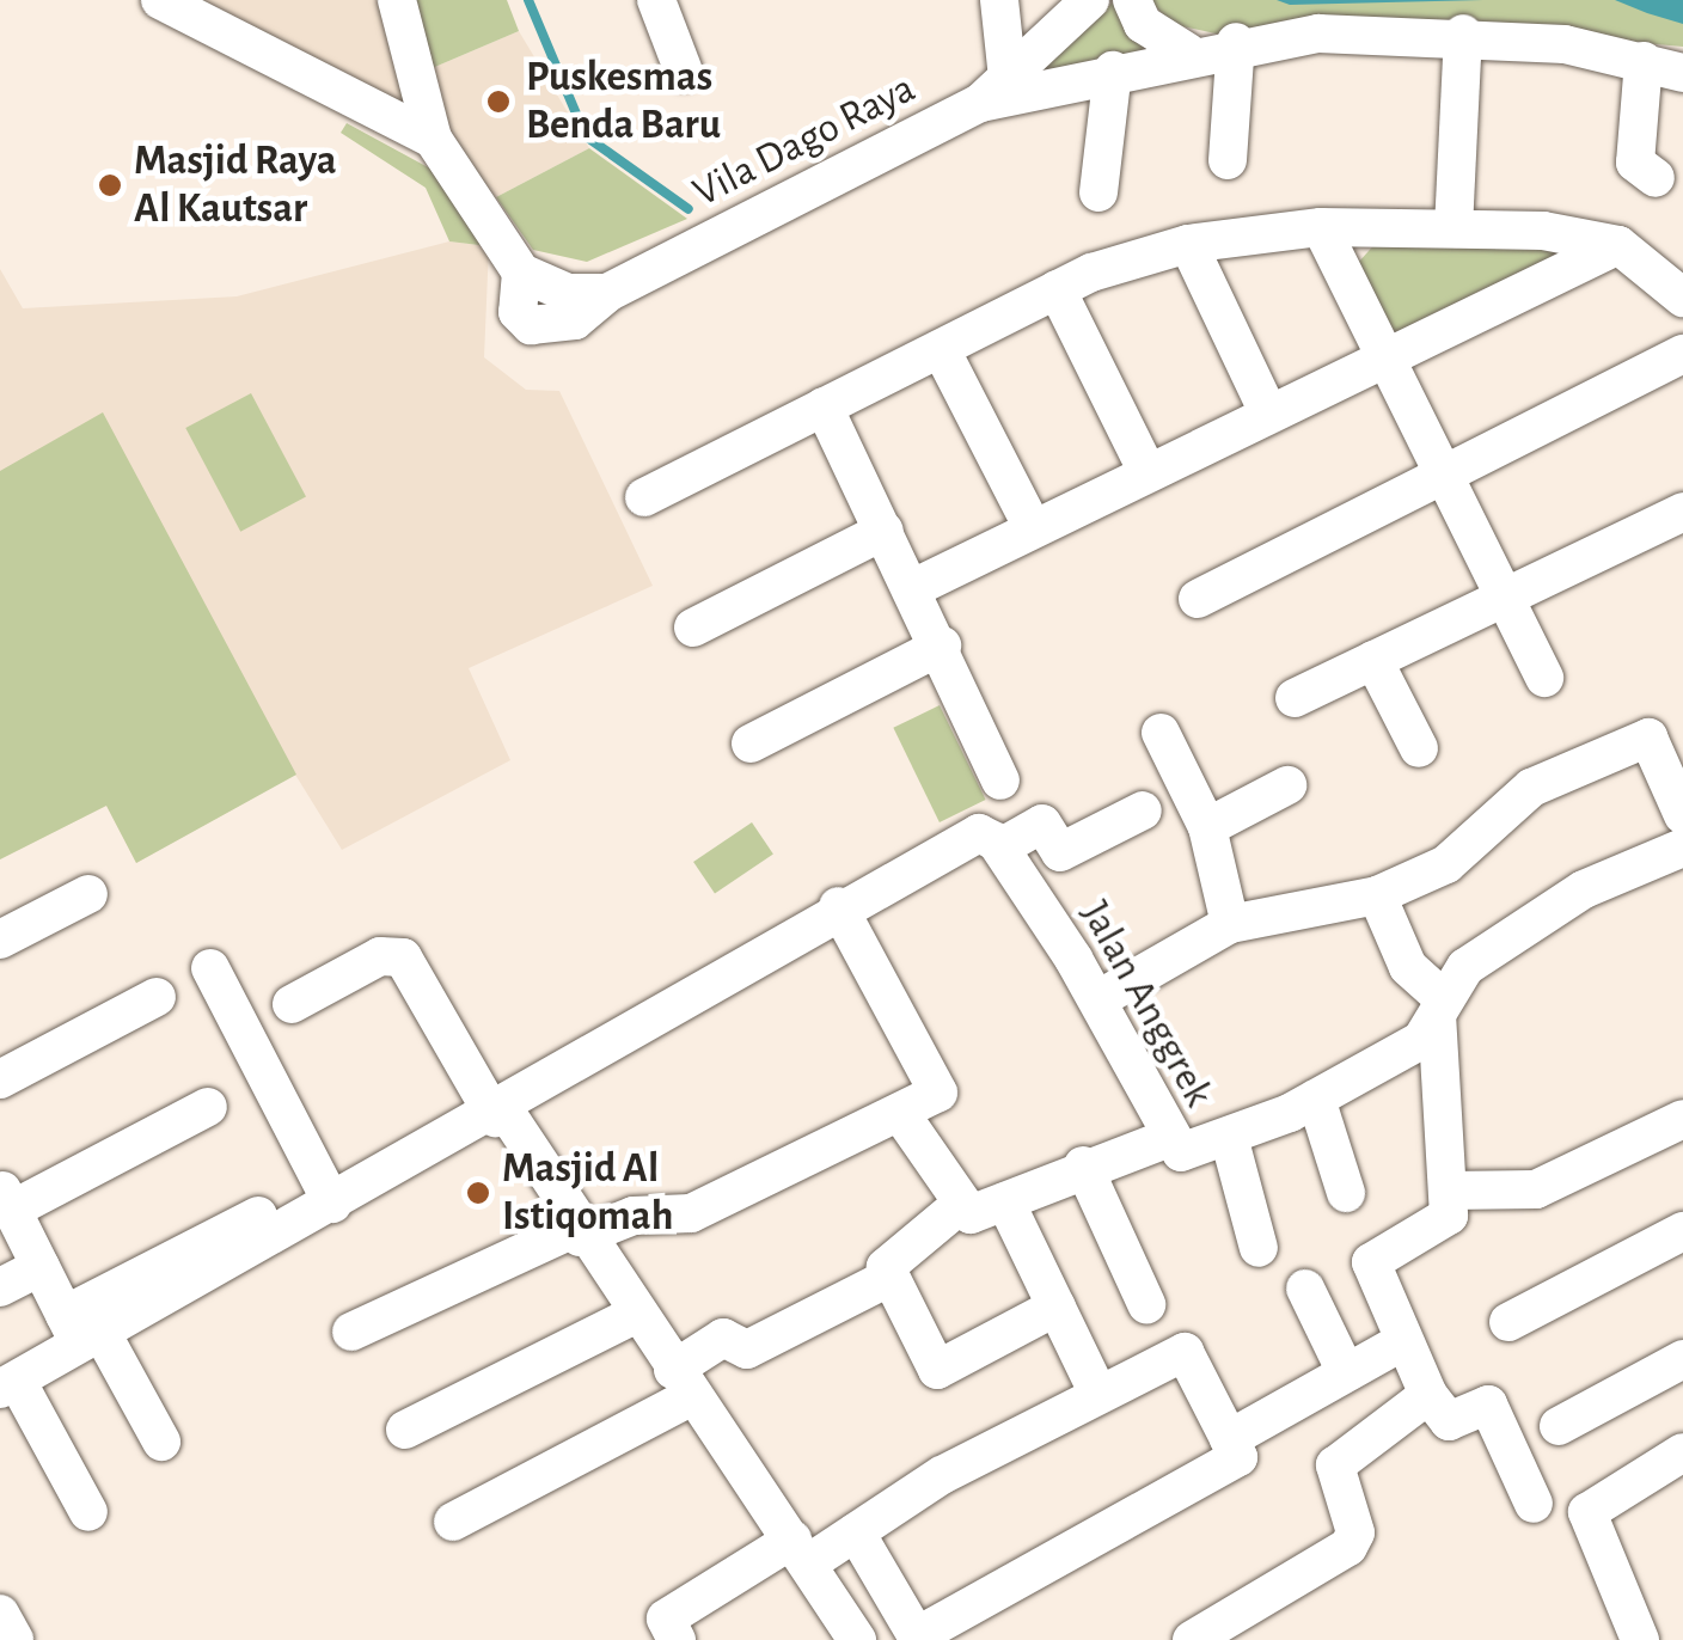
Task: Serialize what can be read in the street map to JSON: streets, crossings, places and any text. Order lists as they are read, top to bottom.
{
  "streets": {
    "street": ["Vila Dago Raya", "Jalan Anggrek"]
  },
  "places": ["Puskesmas Benda Baru", "Masjid Raya Al Kautsar", "Masjid Al Istiqomah"]
}
